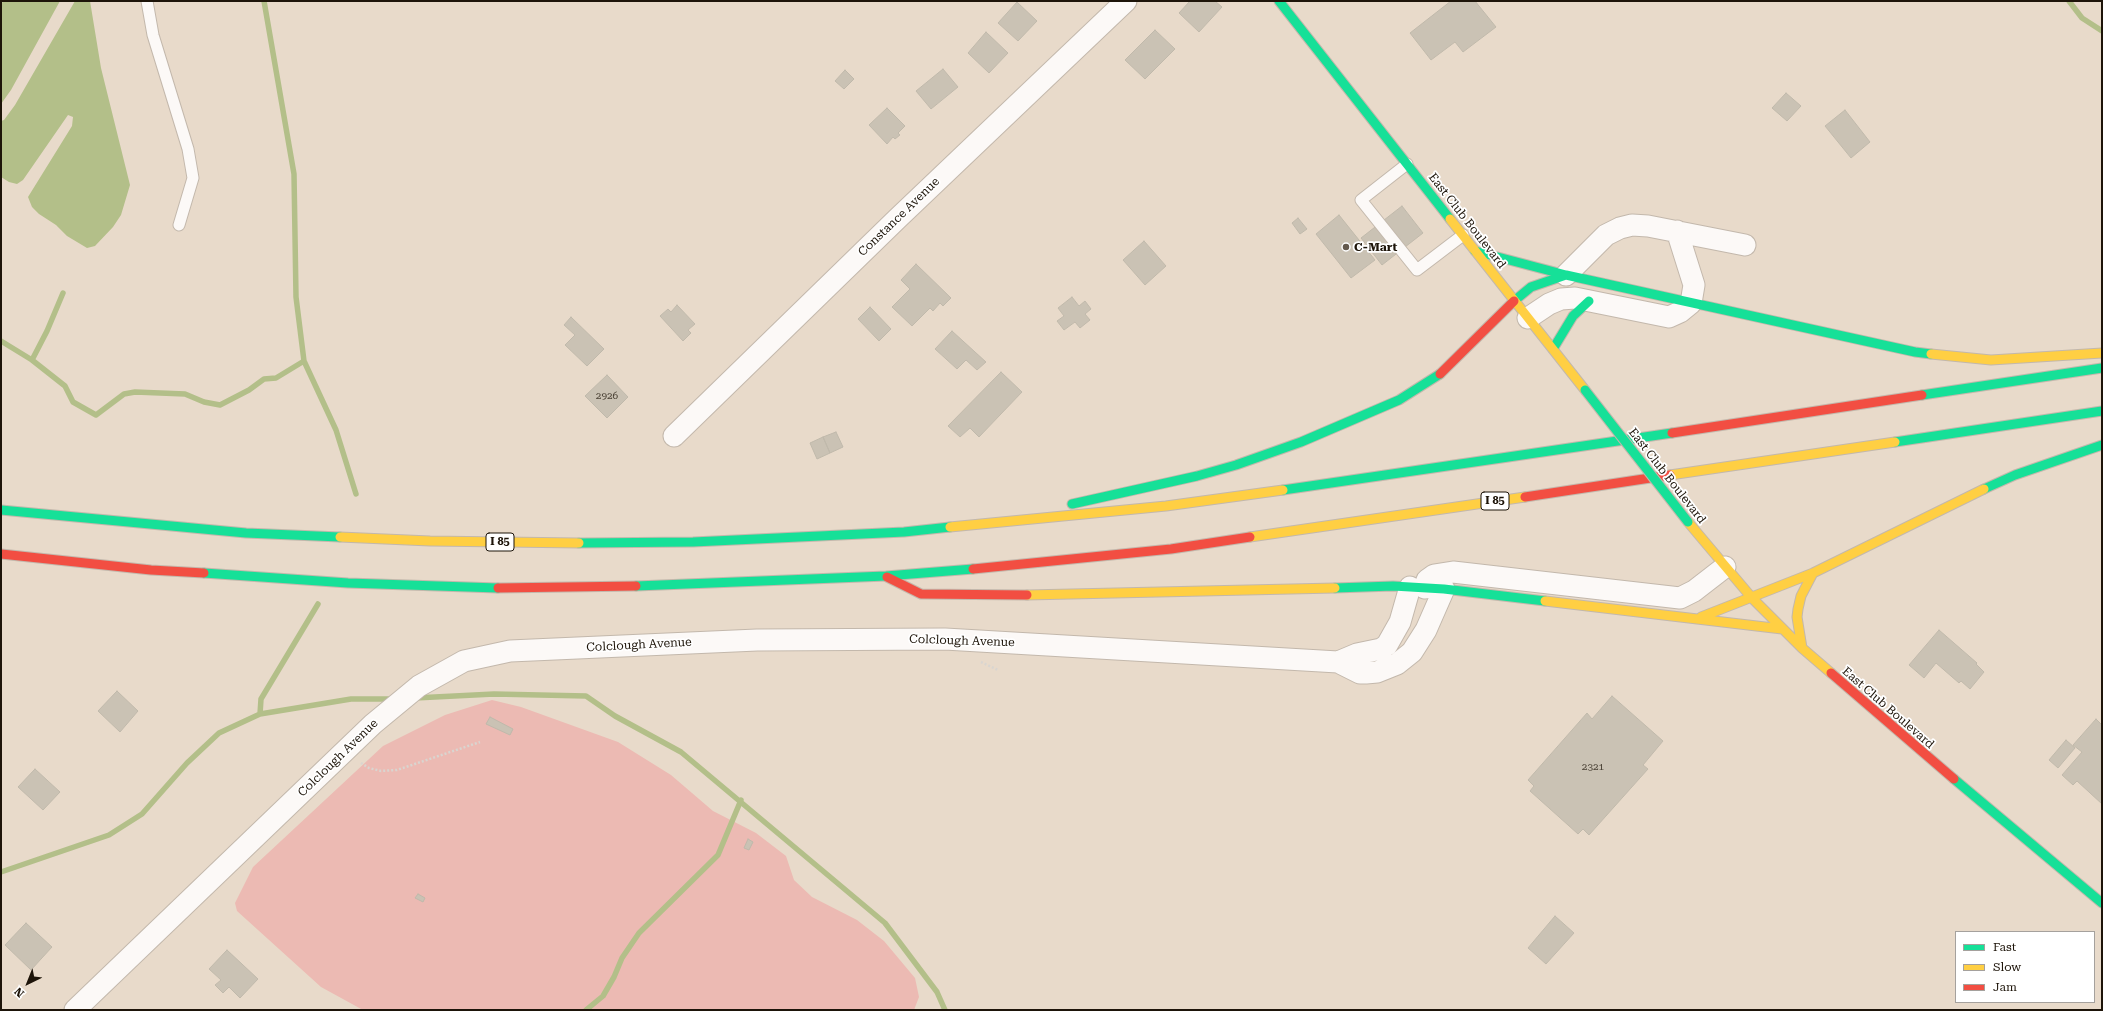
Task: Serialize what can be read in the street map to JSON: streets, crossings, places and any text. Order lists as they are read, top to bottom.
{
  "streets": {
    "main road": ["East Club Boulevard", "I 85"],
    "street": ["Constance Avenue", "Colclough Avenue"]
  },
  "places": ["C-Mart"],
  "house_numbers": ["2926", "2321"],
  "legend": ["Fast", "Slow", "Jam"],
  "north": "bottom left"
}
